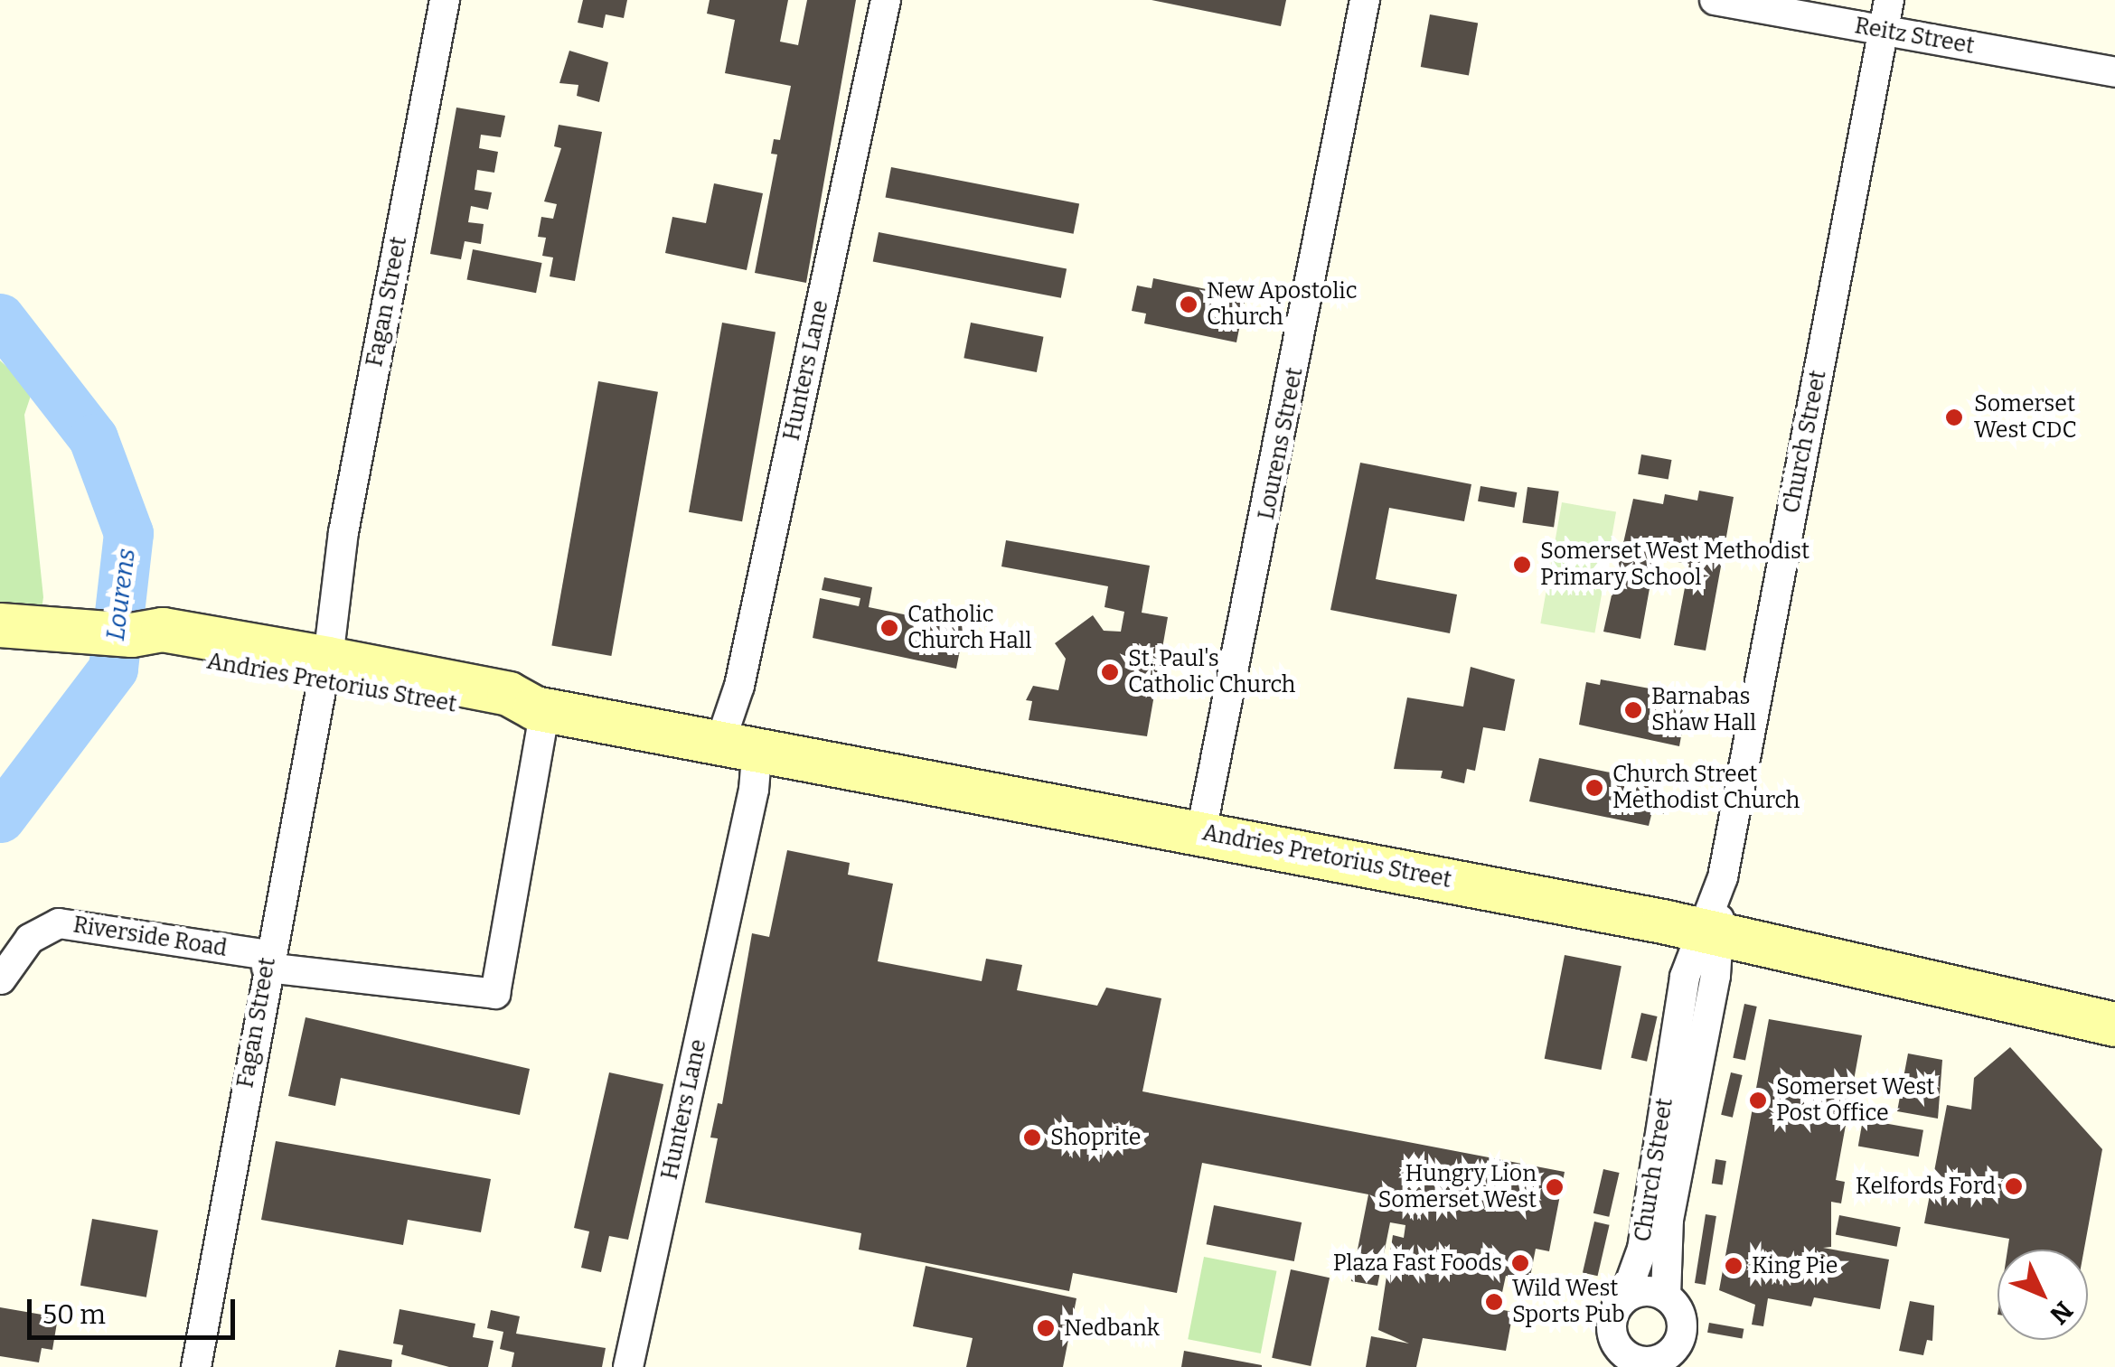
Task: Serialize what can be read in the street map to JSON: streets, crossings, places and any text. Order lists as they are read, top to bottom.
{
  "streets": {
    "street": [
      "Reitz Street",
      "Fagan Street",
      "Hunters Lane",
      "Church Street",
      "Lourens Street",
      "Andries Pretorius Street",
      "Riverside Road"
    ]
  },
  "crossings": [
    ["Reitz Street", "Church Street"],
    ["Fagan Street", "Andries Pretorius Street"],
    ["Fagan Street", "Riverside Road"],
    ["Hunters Lane", "Andries Pretorius Street"],
    ["Church Street", "Andries Pretorius Street"],
    ["Lourens Street", "Andries Pretorius Street"],
    ["Andries Pretorius Street", "Riverside Road"]
  ],
  "water": ["Lourens"],
  "places": [
    "New Apostolic Church",
    "Somerset West CDC",
    "Somerset West Methodist Primary School",
    "Catholic Church Hall",
    "St. Paul's Catholic Church",
    "Barnabas Shaw Hall",
    "Church Street Methodist Church",
    "Somerset West Post Office",
    "Shoprite",
    "Kelfords Ford",
    "Hungry Lion Somerset West",
    "Plaza Fast Foods",
    "King Pie",
    "Wild West Sports Pub",
    "Nedbank"
  ],
  "scale_bar": "50 m",
  "north": "bottom right"
}
